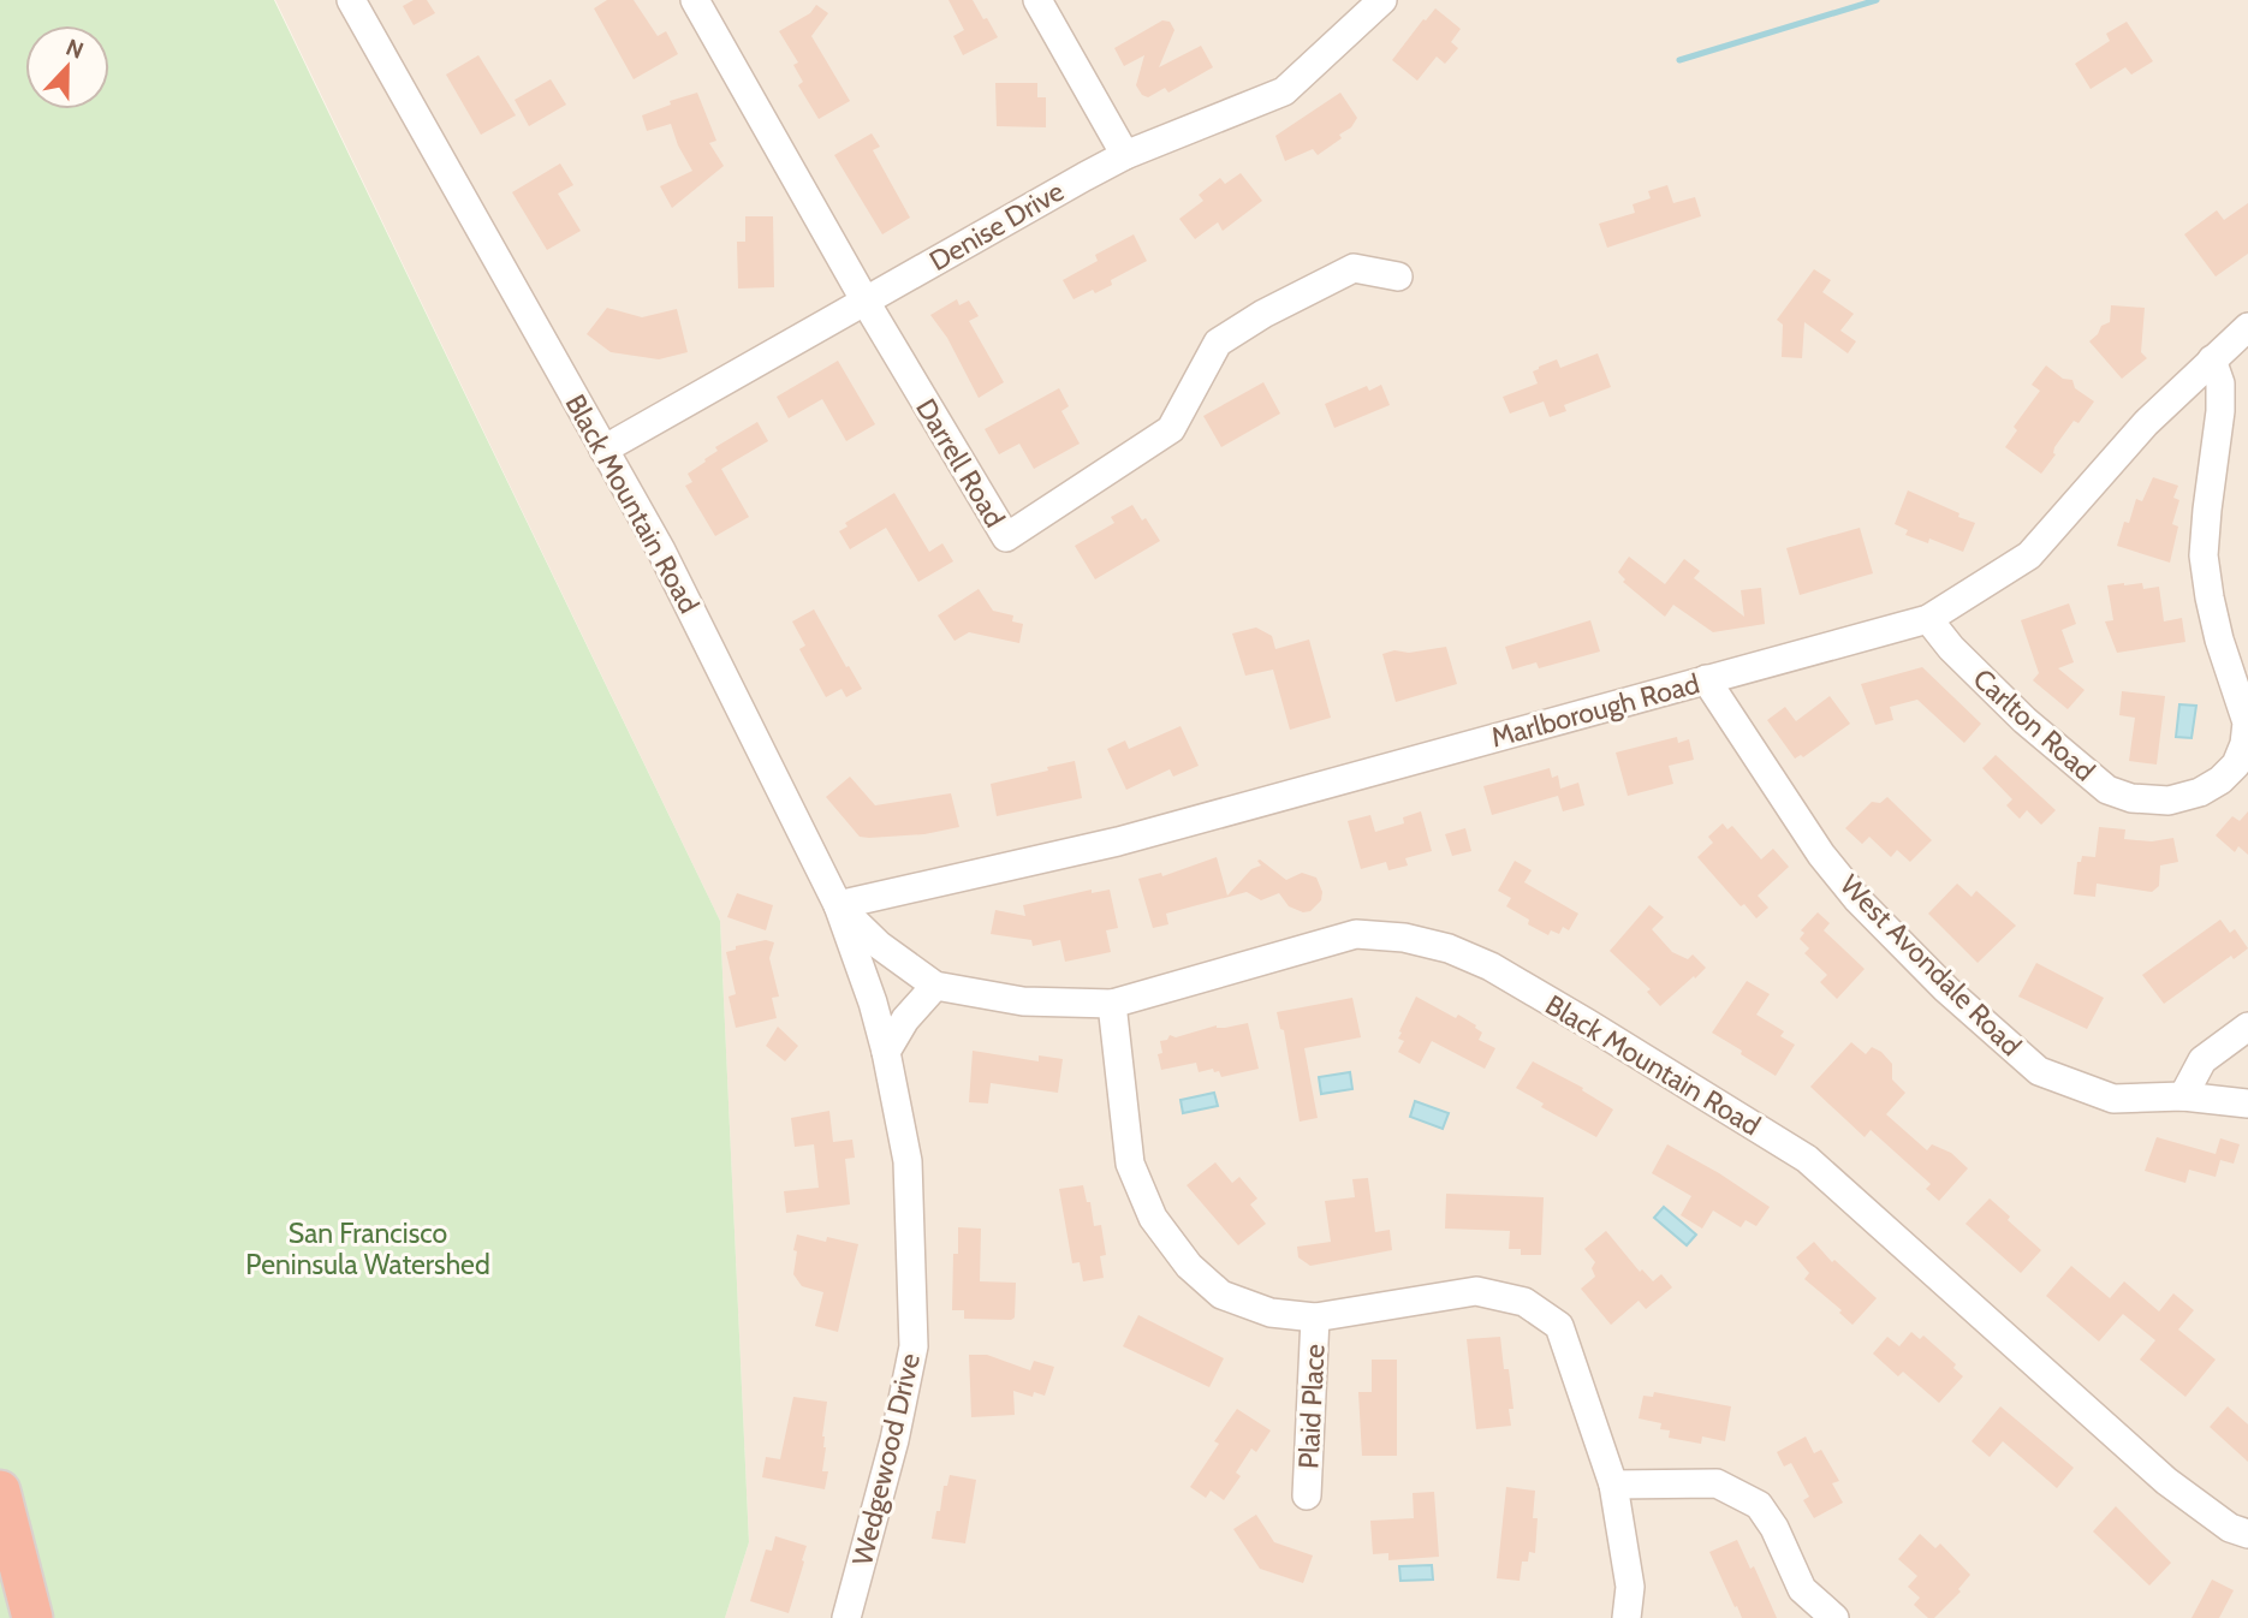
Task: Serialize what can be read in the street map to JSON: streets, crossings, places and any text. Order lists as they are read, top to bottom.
{
  "streets": {
    "street": [
      "Denise Drive",
      "Darrell Road",
      "Black Mountain Road",
      "Marlborough Road",
      "Carlton Road",
      "West Avondale Road",
      "Plaid Place",
      "Wedgewood Drive"
    ]
  },
  "crossings": [
    ["Denise Drive", "Darrell Road"],
    ["Denise Drive", "Black Mountain Road"],
    ["Black Mountain Road", "Marlborough Road"],
    ["Black Mountain Road", "Wedgewood Drive"],
    ["Marlborough Road", "Carlton Road"],
    ["Marlborough Road", "West Avondale Road"],
    ["Marlborough Road", "Wedgewood Drive"]
  ],
  "parks": ["San Francisco Peninsula Watershed"],
  "north": "top"
}
